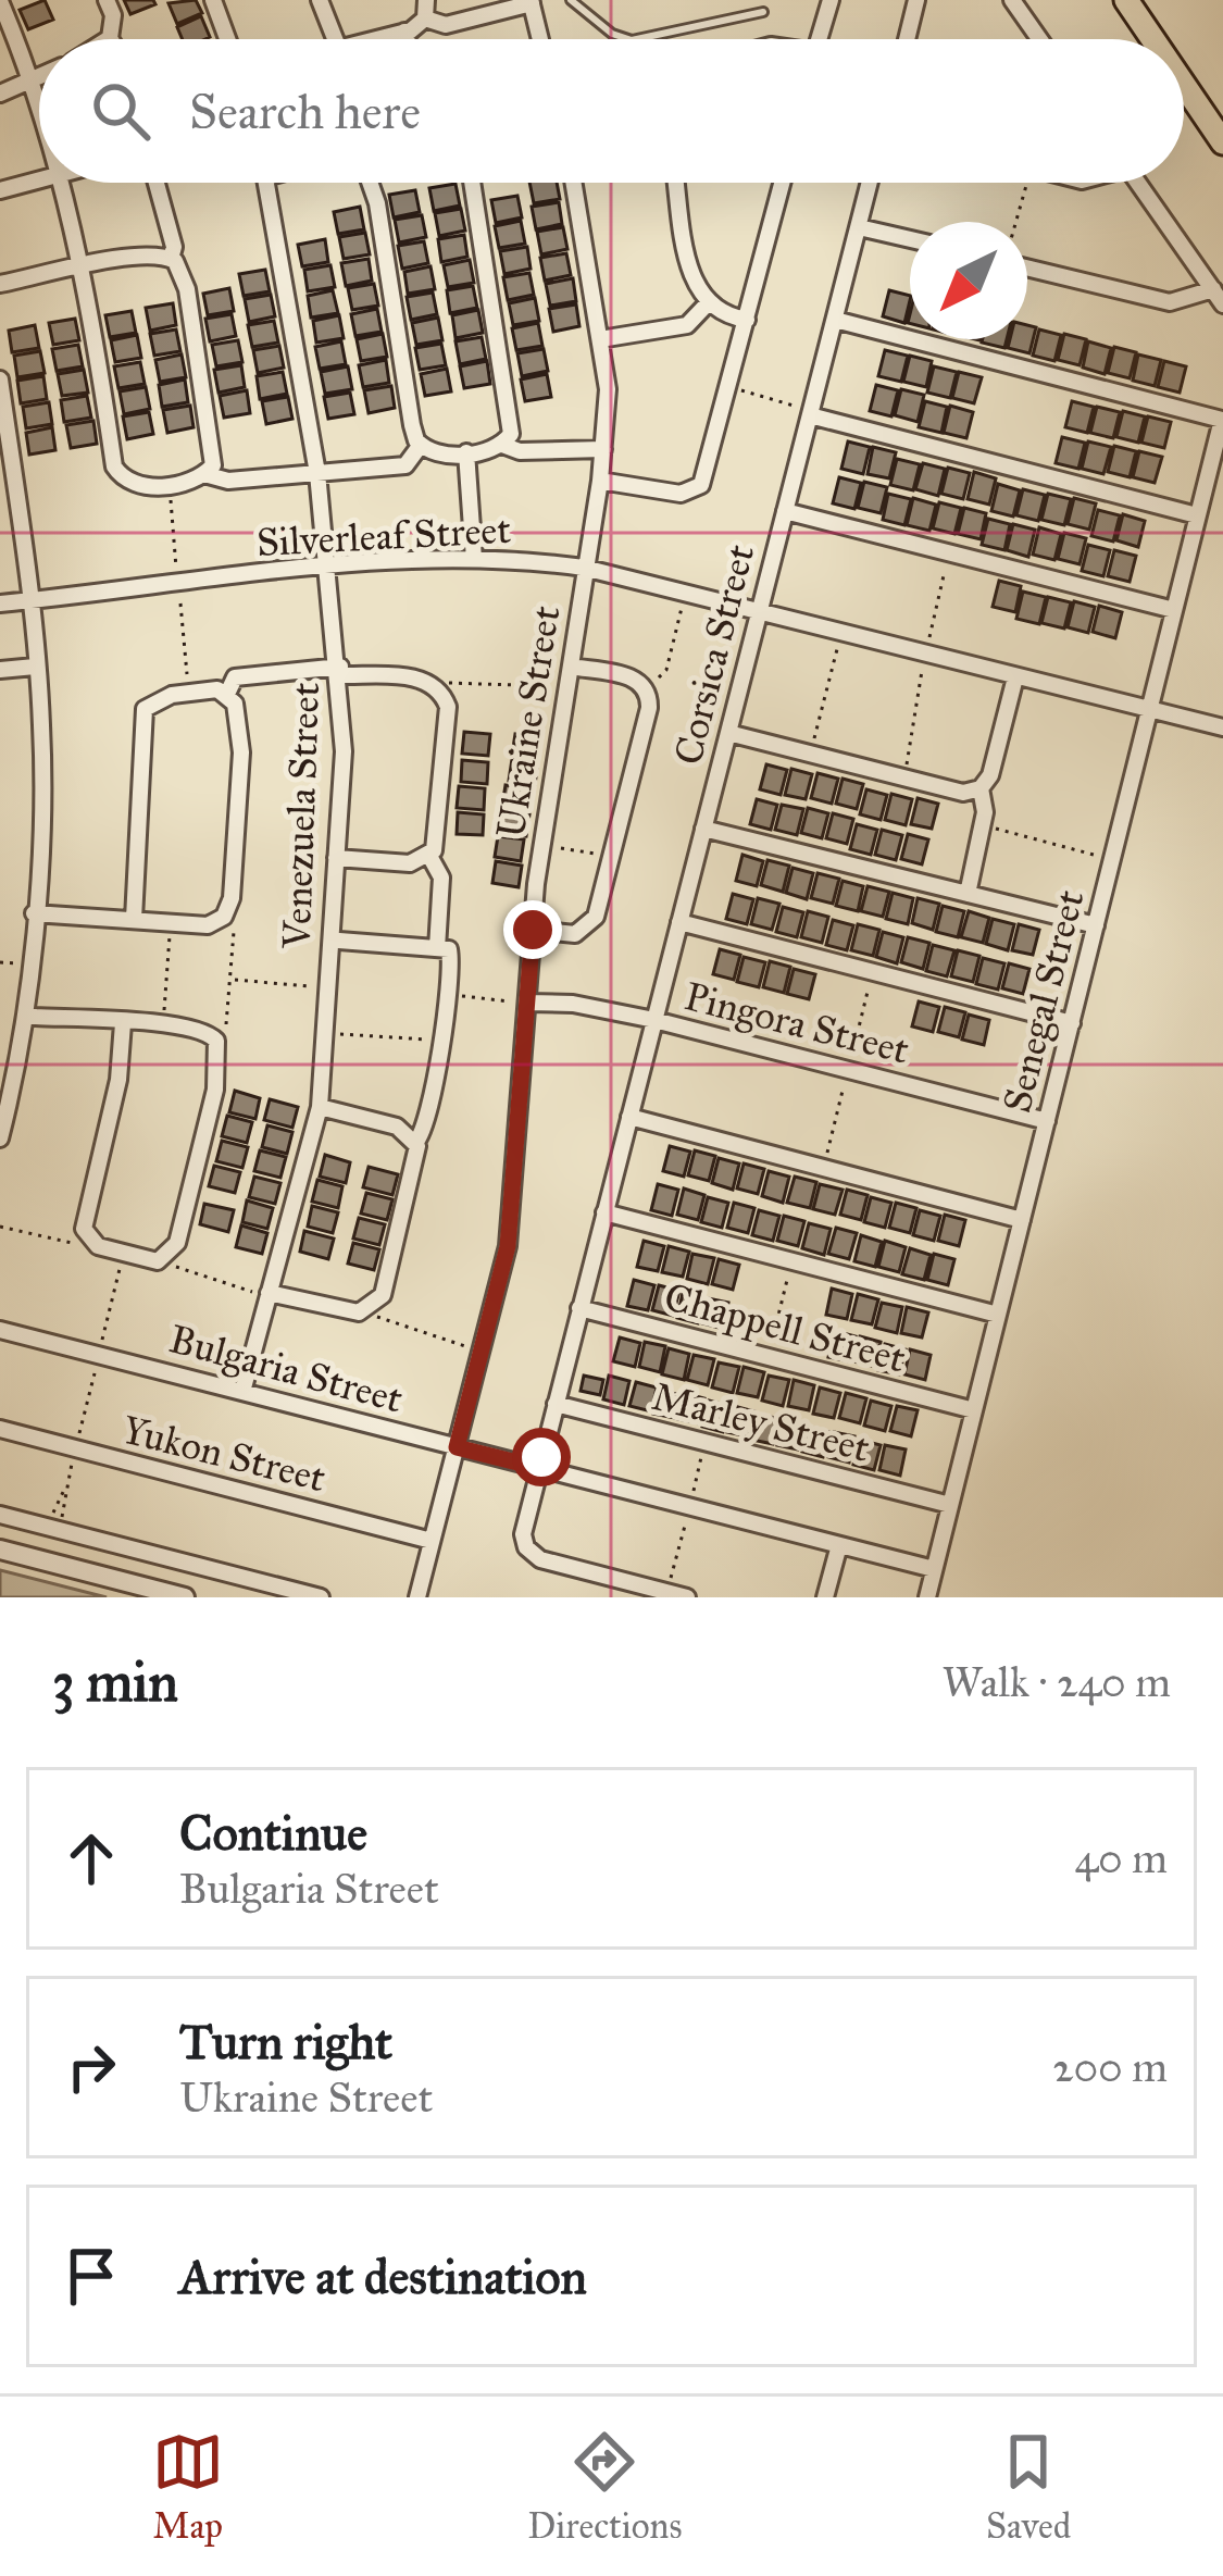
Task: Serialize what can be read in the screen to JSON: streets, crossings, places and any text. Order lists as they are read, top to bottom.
{
  "streets": {
    "street": [
      "Silverleaf Street",
      "Corsica Street",
      "Ukraine Street",
      "Venezuela Street",
      "Senegal Street",
      "Pingora Street",
      "Chappell Street",
      "Bulgaria Street",
      "Marley Street",
      "Yukon Street"
    ]
  },
  "crossings": [
    ["Silverleaf Street", "Corsica Street"],
    ["Silverleaf Street", "Ukraine Street"],
    ["Silverleaf Street", "Venezuela Street"],
    ["Silverleaf Street", "Senegal Street"],
    ["Corsica Street", "Pingora Street"],
    ["Corsica Street", "Chappell Street"],
    ["Corsica Street", "Bulgaria Street"],
    ["Corsica Street", "Marley Street"],
    ["Ukraine Street", "Pingora Street"],
    ["Ukraine Street", "Bulgaria Street"],
    ["Ukraine Street", "Yukon Street"],
    ["Venezuela Street", "Bulgaria Street"],
    ["Senegal Street", "Pingora Street"],
    ["Senegal Street", "Chappell Street"],
    ["Senegal Street", "Bulgaria Street"],
    ["Senegal Street", "Marley Street"]
  ],
  "north": "bottom left",
  "page": {
    "search": "Search here",
    "heading": ["3 min", "Walk · 240 m"],
    "list": [
      ["Continue", "Bulgaria Street", "40 m"],
      ["Turn right", "Ukraine Street", "200 m"],
      "Arrive at destination"
    ],
    "nav": ["Map", "Directions", "Saved"]
  }
}
